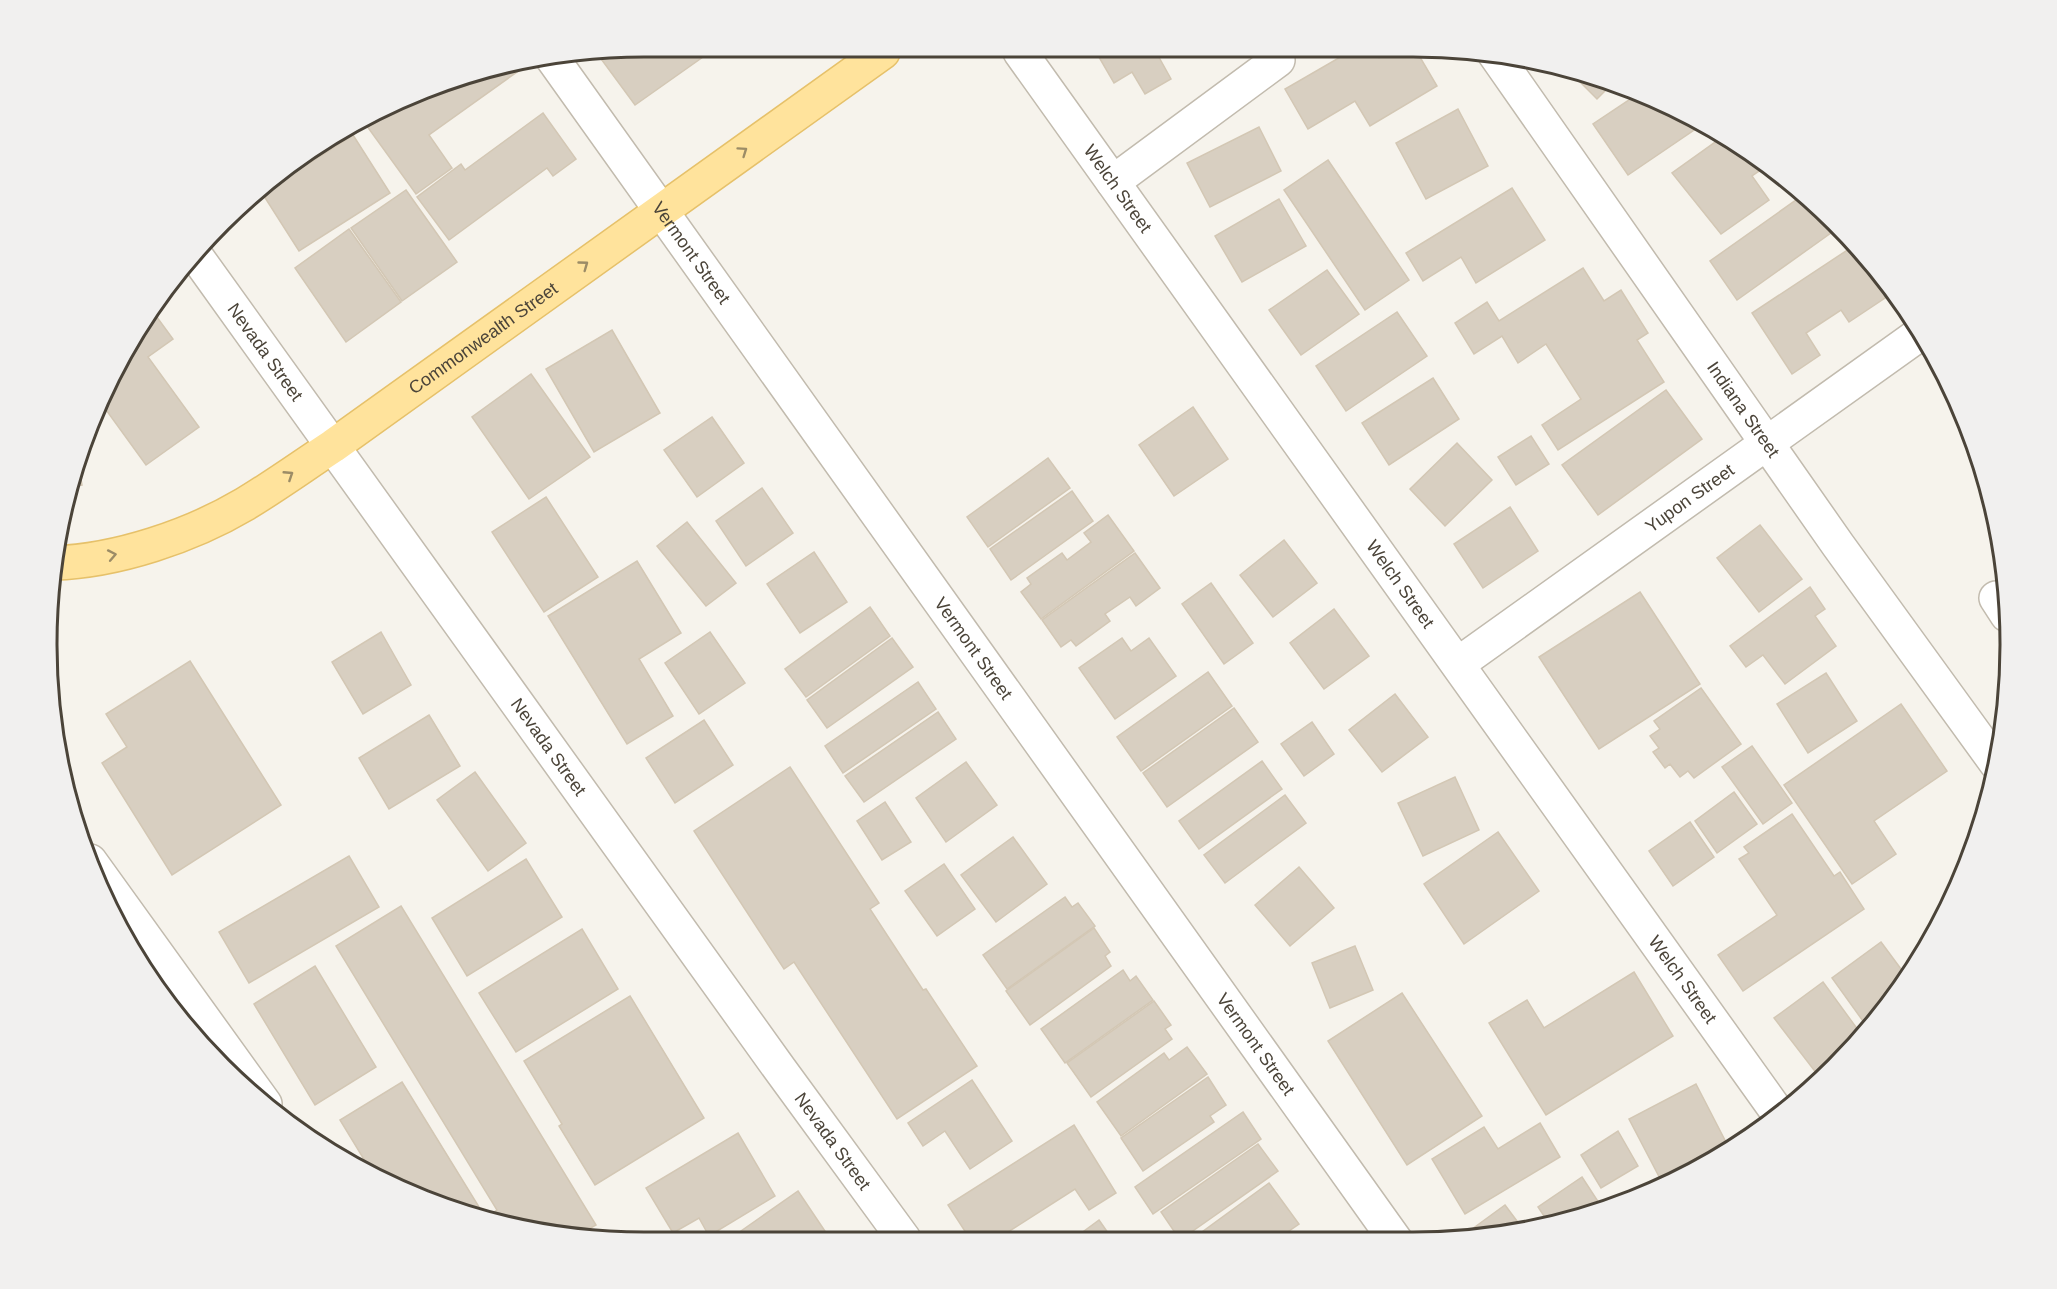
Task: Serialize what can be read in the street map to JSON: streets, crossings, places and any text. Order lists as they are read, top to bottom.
{
  "streets": {
    "main road": ["Commonwealth Street"],
    "street": [
      "Welch Street",
      "Vermont Street",
      "Nevada Street",
      "Indiana Street",
      "Yupon Street"
    ]
  },
  "crossings": [
    ["Welch Street", "Yupon Street"],
    ["Vermont Street", "Commonwealth Street"],
    ["Commonwealth Street", "Nevada Street"],
    ["Indiana Street", "Yupon Street"]
  ],
  "one_way": ["Commonwealth Street"]
}
